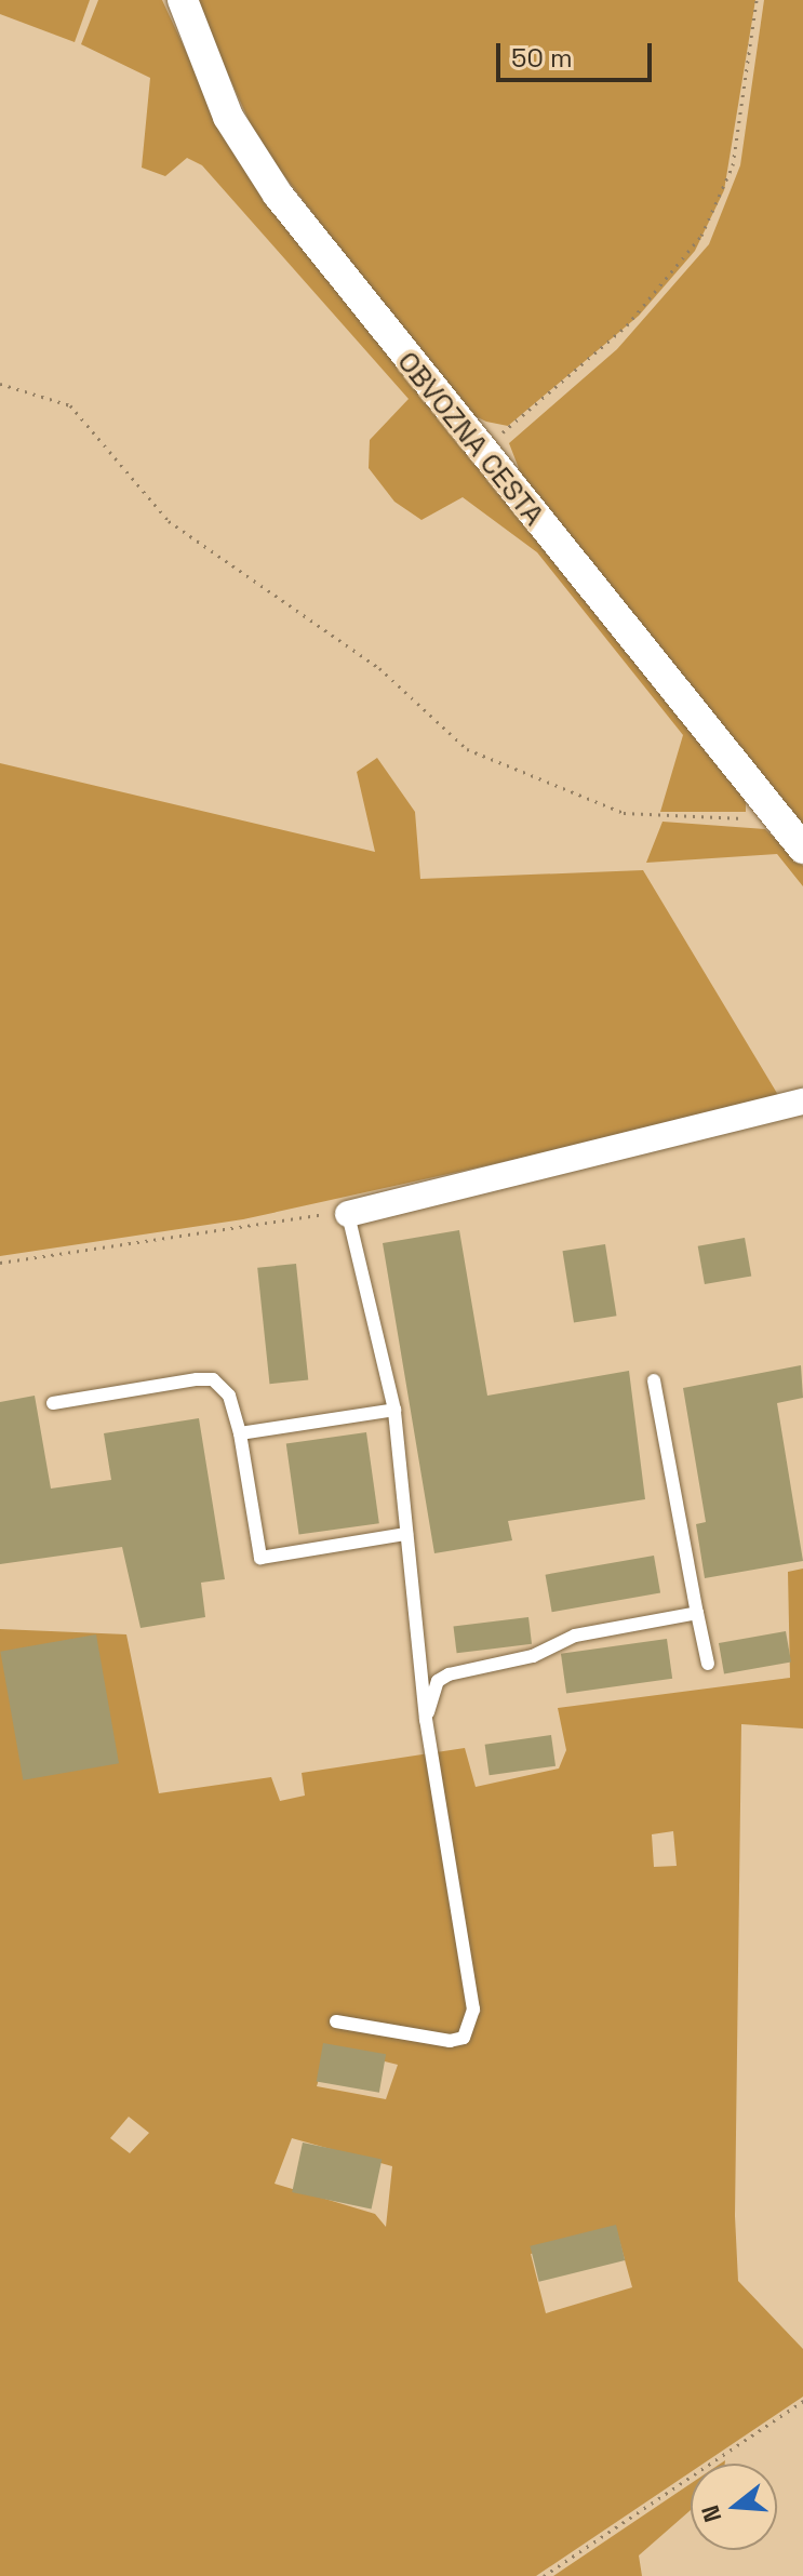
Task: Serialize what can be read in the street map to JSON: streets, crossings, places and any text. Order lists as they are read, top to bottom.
{
  "streets": {
    "street": ["OBVOZNA CESTA"]
  },
  "scale_bar": "50 m",
  "north": "left"
}
